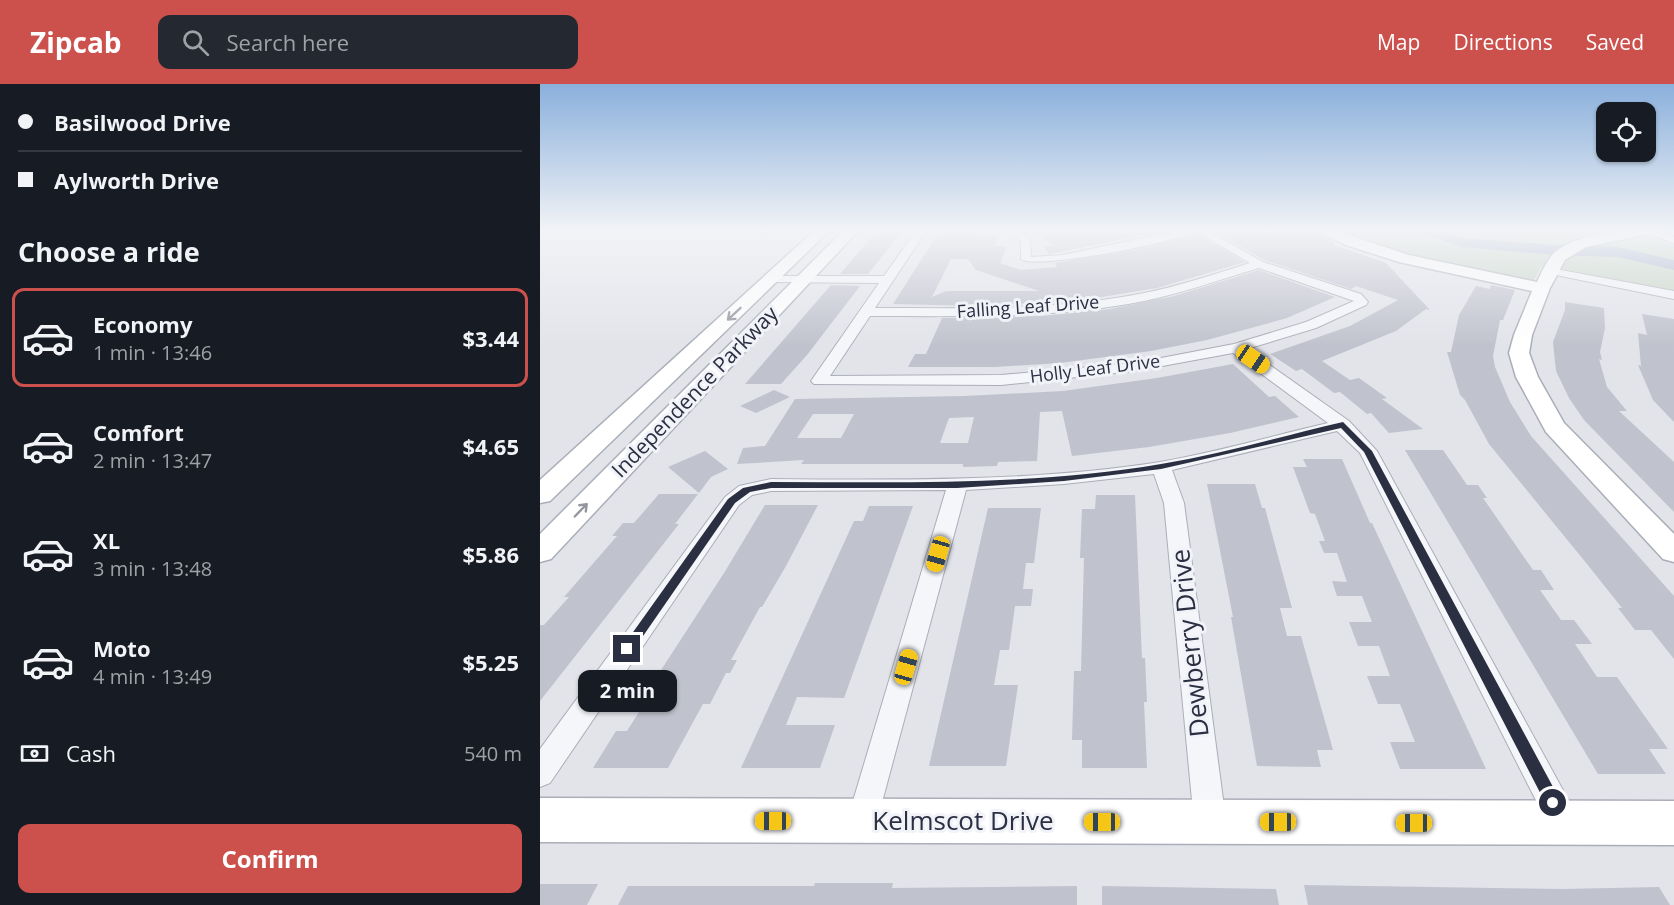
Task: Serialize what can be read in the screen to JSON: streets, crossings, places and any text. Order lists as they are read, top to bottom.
{
  "streets": {
    "street": [
      "Falling Leaf Drive",
      "Holly Leaf Drive",
      "Independence Parkway",
      "Dewberry Drive",
      "Kelmscot Drive"
    ]
  },
  "crossings": [
    ["Falling Leaf Drive", "Holly Leaf Drive"],
    ["Dewberry Drive", "Kelmscot Drive"]
  ],
  "page": {
    "header": "Zipcab",
    "search": "Search here",
    "nav": ["Map", "Directions", "Saved"],
    "banner": ["Basilwood Drive", "Aylworth Drive"],
    "heading": "Choose a ride",
    "list": [
      {
        "name": "Economy",
        "note": "1 min · 13:46",
        "value": "$3.44"
      },
      {
        "name": "Comfort",
        "note": "2 min · 13:47",
        "value": "$4.65"
      },
      {
        "name": "XL",
        "note": "3 min · 13:48",
        "value": "$5.86"
      },
      {
        "name": "Moto",
        "note": "4 min · 13:49",
        "value": "$5.25"
      }
    ],
    "bubble": "2 min",
    "pay": ["Cash", "540 m"],
    "buttons": "Confirm"
  }
}
